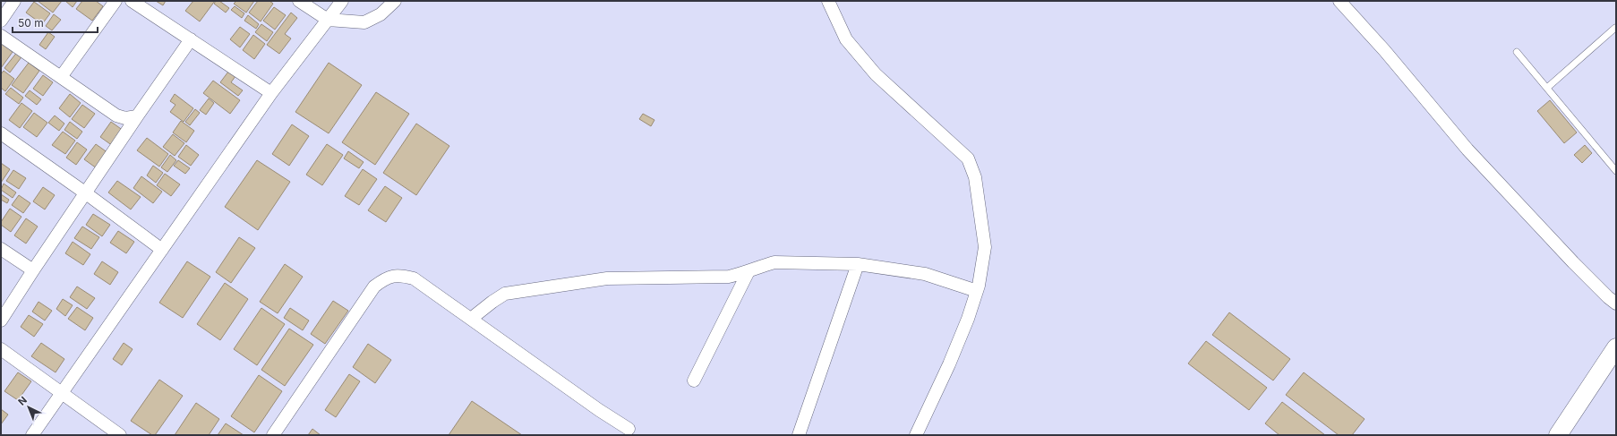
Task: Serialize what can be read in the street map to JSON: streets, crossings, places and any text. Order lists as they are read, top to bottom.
{
  "scale_bar": "50 m",
  "north": "top left"
}
